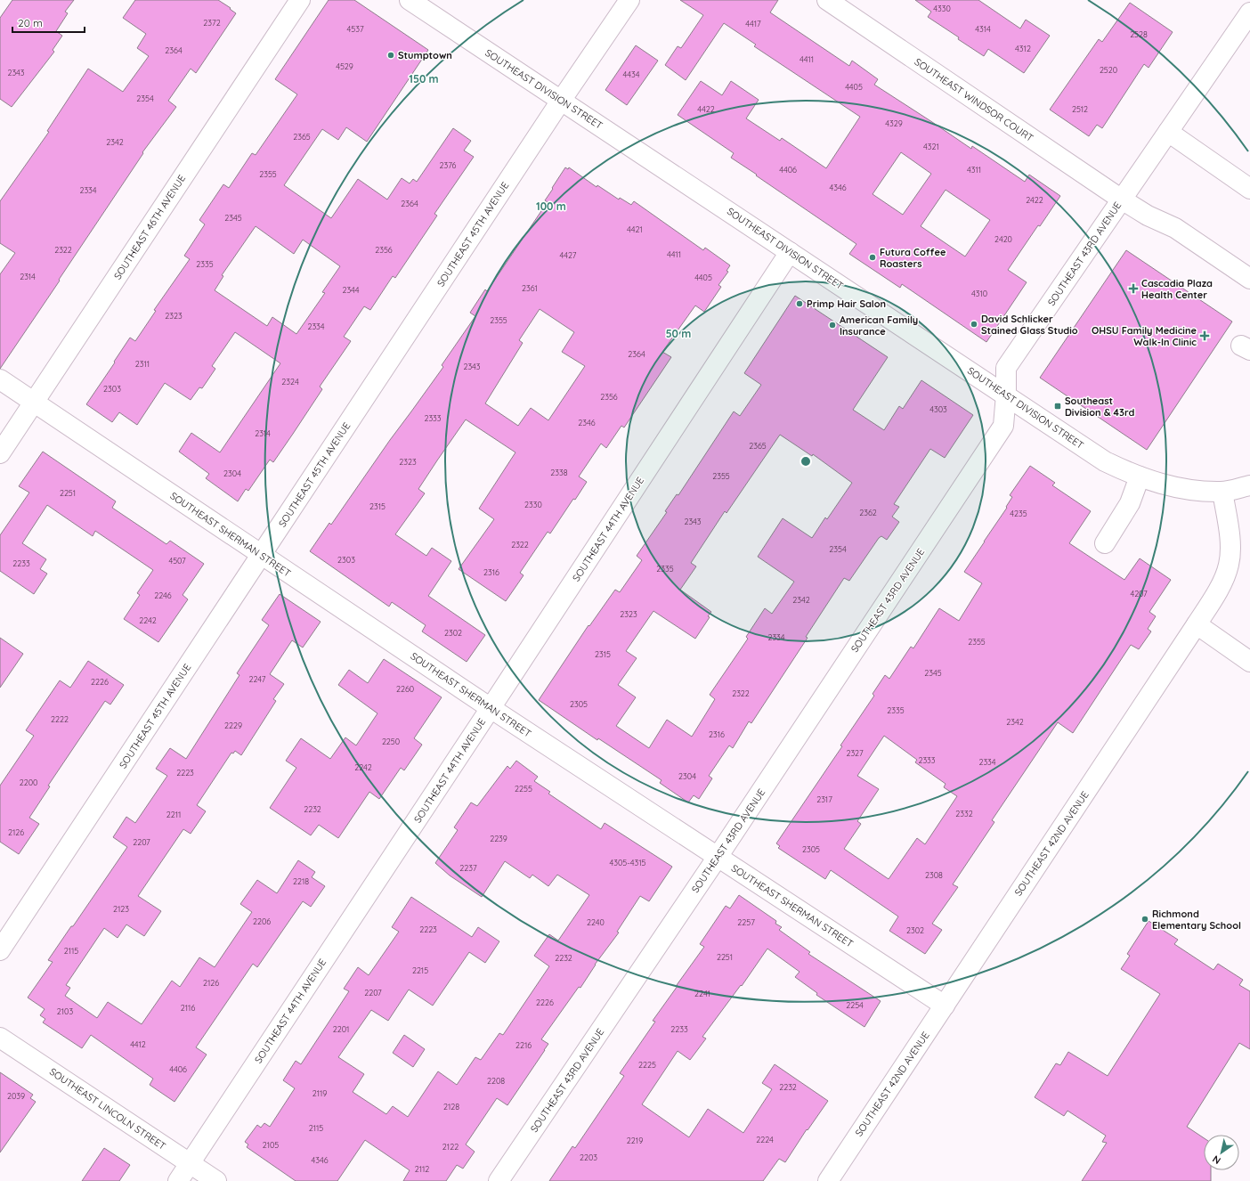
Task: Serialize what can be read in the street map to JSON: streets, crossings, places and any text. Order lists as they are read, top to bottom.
{
  "streets": {
    "street": [
      "SOUTHEAST DIVISION STREET",
      "SOUTHEAST WINDSOR COURT",
      "SOUTHEAST 46TH AVENUE",
      "SOUTHEAST 45TH AVENUE",
      "SOUTHEAST 43RD AVENUE",
      "SOUTHEAST 44TH AVENUE",
      "SOUTHEAST SHERMAN STREET",
      "SOUTHEAST 42ND AVENUE",
      "SOUTHEAST LINCOLN STREET"
    ]
  },
  "crossings": [
    ["SOUTHEAST DIVISION STREET", "SOUTHEAST 45TH AVENUE"],
    ["SOUTHEAST DIVISION STREET", "SOUTHEAST 43RD AVENUE"],
    ["SOUTHEAST DIVISION STREET", "SOUTHEAST 44TH AVENUE"],
    ["SOUTHEAST DIVISION STREET", "SOUTHEAST 42ND AVENUE"],
    ["SOUTHEAST WINDSOR COURT", "SOUTHEAST 43RD AVENUE"],
    ["SOUTHEAST 46TH AVENUE", "SOUTHEAST SHERMAN STREET"],
    ["SOUTHEAST 45TH AVENUE", "SOUTHEAST SHERMAN STREET"],
    ["SOUTHEAST 43RD AVENUE", "SOUTHEAST SHERMAN STREET"],
    ["SOUTHEAST 44TH AVENUE", "SOUTHEAST SHERMAN STREET"],
    ["SOUTHEAST 44TH AVENUE", "SOUTHEAST LINCOLN STREET"],
    ["SOUTHEAST SHERMAN STREET", "SOUTHEAST 42ND AVENUE"]
  ],
  "places": {
    "other": [
      "Stumptown",
      "Futura Coffee Roasters",
      "Primp Hair Salon",
      "David Schlicker Stained Glass Studio",
      "American Family Insurance",
      "Richmond Elementary School"
    ],
    "health": ["Cascadia Plaza Health Center", "OHSU Family Medicine Walk-In Clinic"],
    "transit": ["Southeast Division & 43rd"]
  },
  "house_numbers": [
    "4330",
    "2372",
    "4417",
    "4537",
    "4314",
    "2528",
    "4312",
    "2364",
    "4411",
    "4529",
    "2520",
    "2343",
    "4434",
    "4405",
    "2354",
    "4422",
    "2512",
    "4329",
    "2365",
    "2342",
    "4321",
    "2376",
    "4406",
    "4311",
    "2355",
    "4346",
    "2334",
    "2422",
    "2364",
    "2345",
    "4421",
    "2420",
    "2322",
    "2356",
    "4411",
    "4427",
    "2335",
    "2314",
    "4405",
    "2361",
    "2344",
    "4310",
    "2323",
    "2355",
    "2334",
    "2364",
    "2311",
    "2343",
    "2324",
    "2303",
    "2356",
    "4303",
    "2333",
    "2346",
    "2314",
    "2365",
    "2323",
    "2338",
    "2304",
    "2355",
    "2251",
    "2330",
    "2315",
    "2362",
    "4235",
    "2343",
    "2322",
    "2354",
    "2303",
    "4507",
    "2233",
    "2335",
    "2316",
    "4207",
    "2246",
    "2342",
    "2323",
    "2242",
    "2302",
    "2334",
    "2355",
    "2315",
    "2345",
    "2247",
    "2226",
    "2260",
    "2322",
    "2305",
    "2335",
    "2222",
    "2342",
    "2229",
    "2316",
    "2250",
    "2327",
    "2333",
    "2334",
    "2242",
    "2223",
    "2304",
    "2200",
    "2255",
    "2317",
    "2232",
    "2332",
    "2211",
    "2126",
    "2239",
    "2207",
    "2305",
    "4305-4315",
    "2237",
    "2308",
    "2218",
    "2123",
    "2206",
    "2240",
    "2257",
    "2223",
    "2302",
    "2115",
    "2251",
    "2232",
    "2215",
    "2126",
    "2207",
    "2241",
    "2226",
    "2254",
    "2116",
    "2103",
    "2201",
    "2233",
    "4412",
    "2216",
    "2225",
    "4406",
    "2208",
    "2232",
    "2119",
    "2039",
    "2128",
    "2115",
    "2224",
    "2219",
    "2105",
    "2122",
    "2203",
    "4346",
    "2112"
  ],
  "scale_bar": "20 m",
  "north": "bottom left",
  "rings": ["150 m", "100 m", "50 m"]
}
